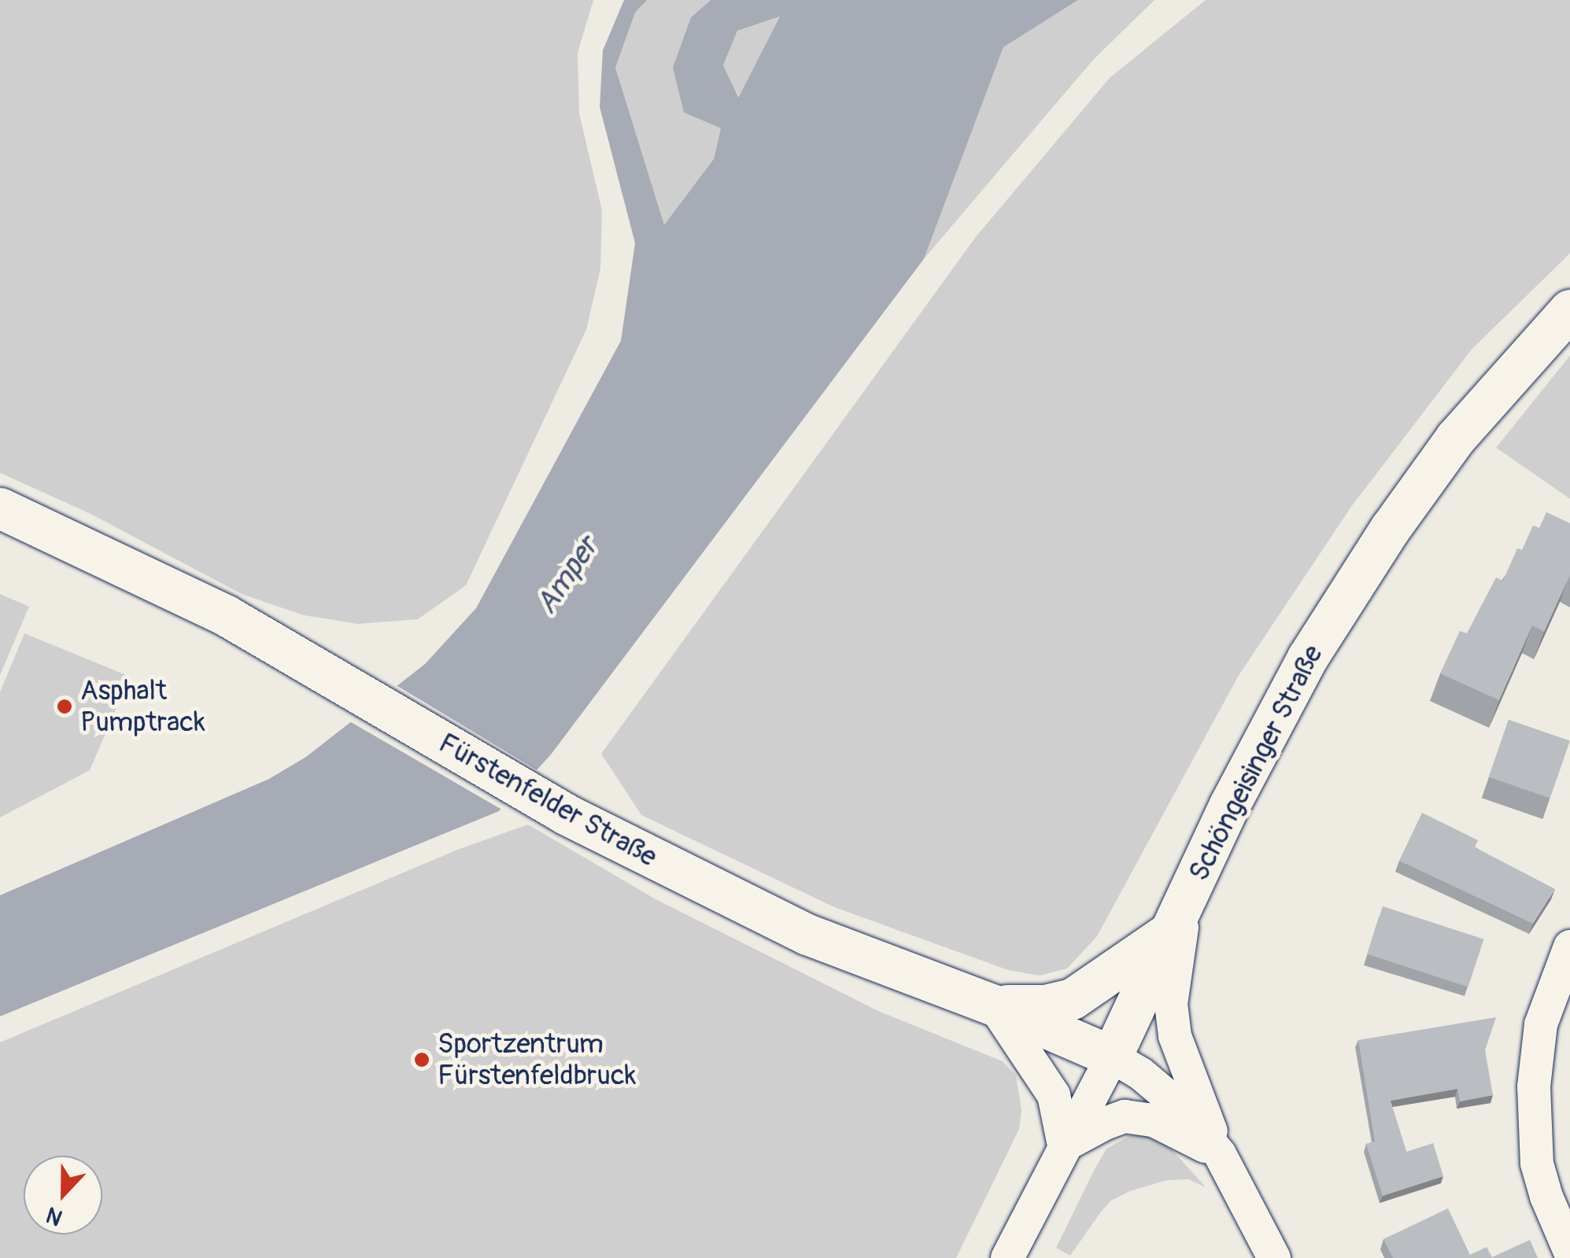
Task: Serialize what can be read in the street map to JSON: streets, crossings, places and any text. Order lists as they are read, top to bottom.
{
  "streets": {
    "main road": ["Schöngeisinger Straße", "Fürstenfelder Straße"]
  },
  "crossings": [
    ["Schöngeisinger Straße", "Fürstenfelder Straße"]
  ],
  "water": ["Amper"],
  "places": ["Asphalt Pumptrack", "Sportzentrum Fürstenfeldbruck"],
  "north": "bottom"
}
